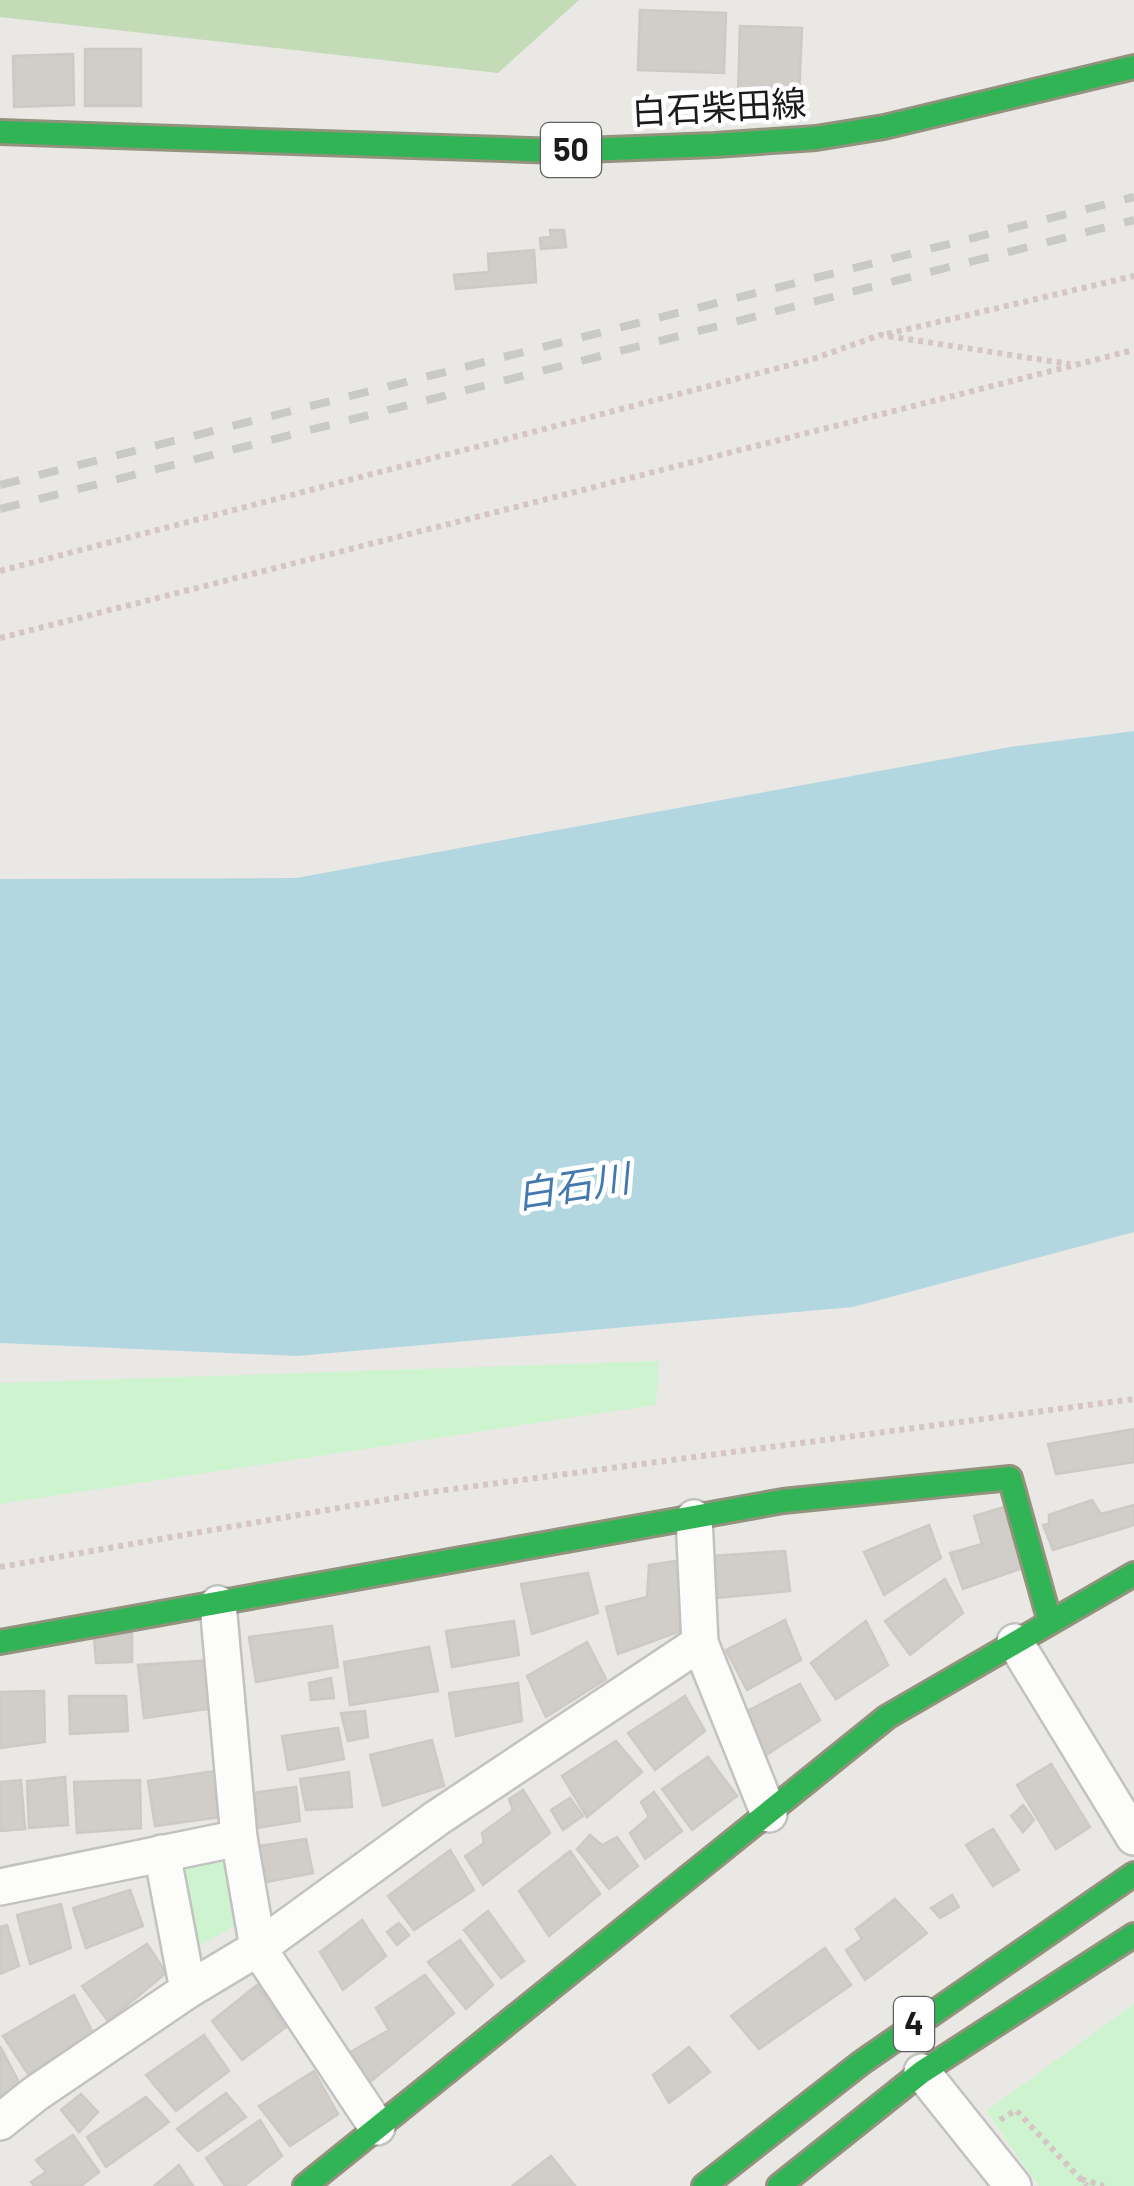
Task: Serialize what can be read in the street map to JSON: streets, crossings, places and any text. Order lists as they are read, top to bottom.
{
  "streets": {
    "main road": ["白石柴田線", "50", "4"]
  },
  "water": ["白石川"]
}
